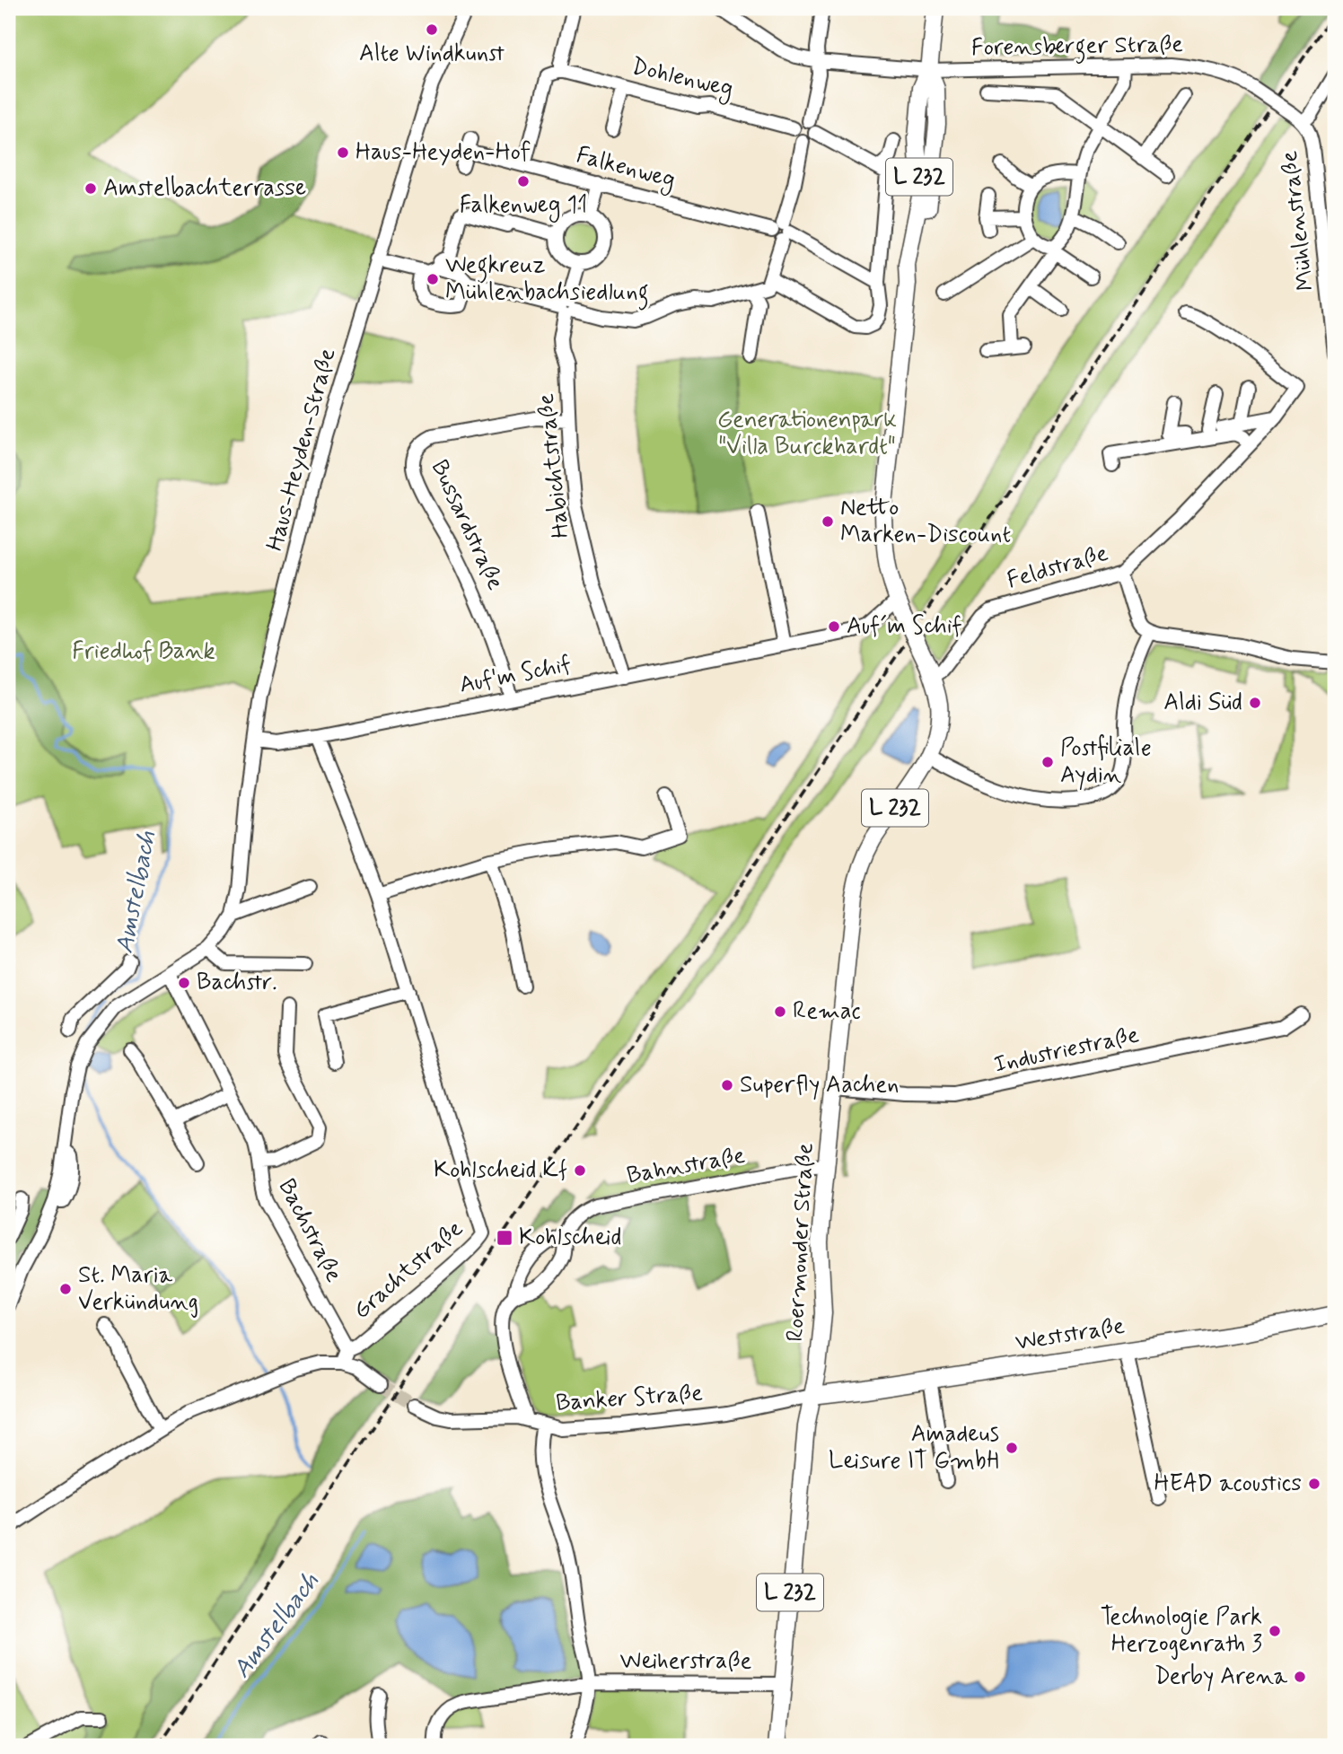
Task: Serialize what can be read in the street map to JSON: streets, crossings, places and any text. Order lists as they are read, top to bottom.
{
  "streets": {
    "main road": ["L 232", "Roermonder Straße", "Weststraße"],
    "street": [
      "Forensberger Straße",
      "Dohlenweg",
      "Falkenweg",
      "Mühlenstraße",
      "Haus-Heyden-Straße",
      "Habichtstraße",
      "Bussardstraße",
      "Feldstraße",
      "Auf'm Schif",
      "Industriestraße",
      "Bahnstraße",
      "Bachstraße",
      "Grachtstraße",
      "Banker Straße",
      "Weiherstraße"
    ]
  },
  "crossings": [
    ["Forensberger Straße", "Mühlenstraße"],
    ["Forensberger Straße", "Roermonder Straße"],
    ["Haus-Heyden-Straße", "Auf'm Schif"],
    ["Haus-Heyden-Straße", "Bachstraße"],
    ["Habichtstraße", "Bussardstraße"],
    ["Habichtstraße", "Auf'm Schif"],
    ["Bussardstraße", "Auf'm Schif"],
    ["Feldstraße", "Roermonder Straße"],
    ["Auf'm Schif", "Roermonder Straße"],
    ["Auf'm Schif", "Grachtstraße"],
    ["Industriestraße", "Roermonder Straße"],
    ["Bahnstraße", "Roermonder Straße"],
    ["Bahnstraße", "Banker Straße"],
    ["Bachstraße", "Grachtstraße"],
    ["Roermonder Straße", "Weststraße"],
    ["Roermonder Straße", "Banker Straße"],
    ["Roermonder Straße", "Weiherstraße"],
    ["Weststraße", "Banker Straße"]
  ],
  "water": ["Amstelbach"],
  "parks": ["Generationenpark \"Villa Burckhardt\"", "Friedhof Bank"],
  "places": {
    "other": [
      "Alte Windkunst",
      "Haus-Heyden-Hof",
      "Falkenweg 11",
      "Amstelbachterrasse",
      "Wegkreuz Mühlenbachsiedlung",
      "Netto Marken-Discount",
      "Auf´m Schif",
      "Aldi Süd",
      "Postfiliale Aydin",
      "Bachstr.",
      "Remac",
      "Superfly Aachen",
      "Kohlscheid Kf",
      "St. Maria Verkündung",
      "Amadeus Leisure IT GmbH",
      "HEAD acoustics",
      "Technologie Park Herzogenrath 3",
      "Derby Arena"
    ],
    "transit": ["Kohlscheid"]
  }
}
